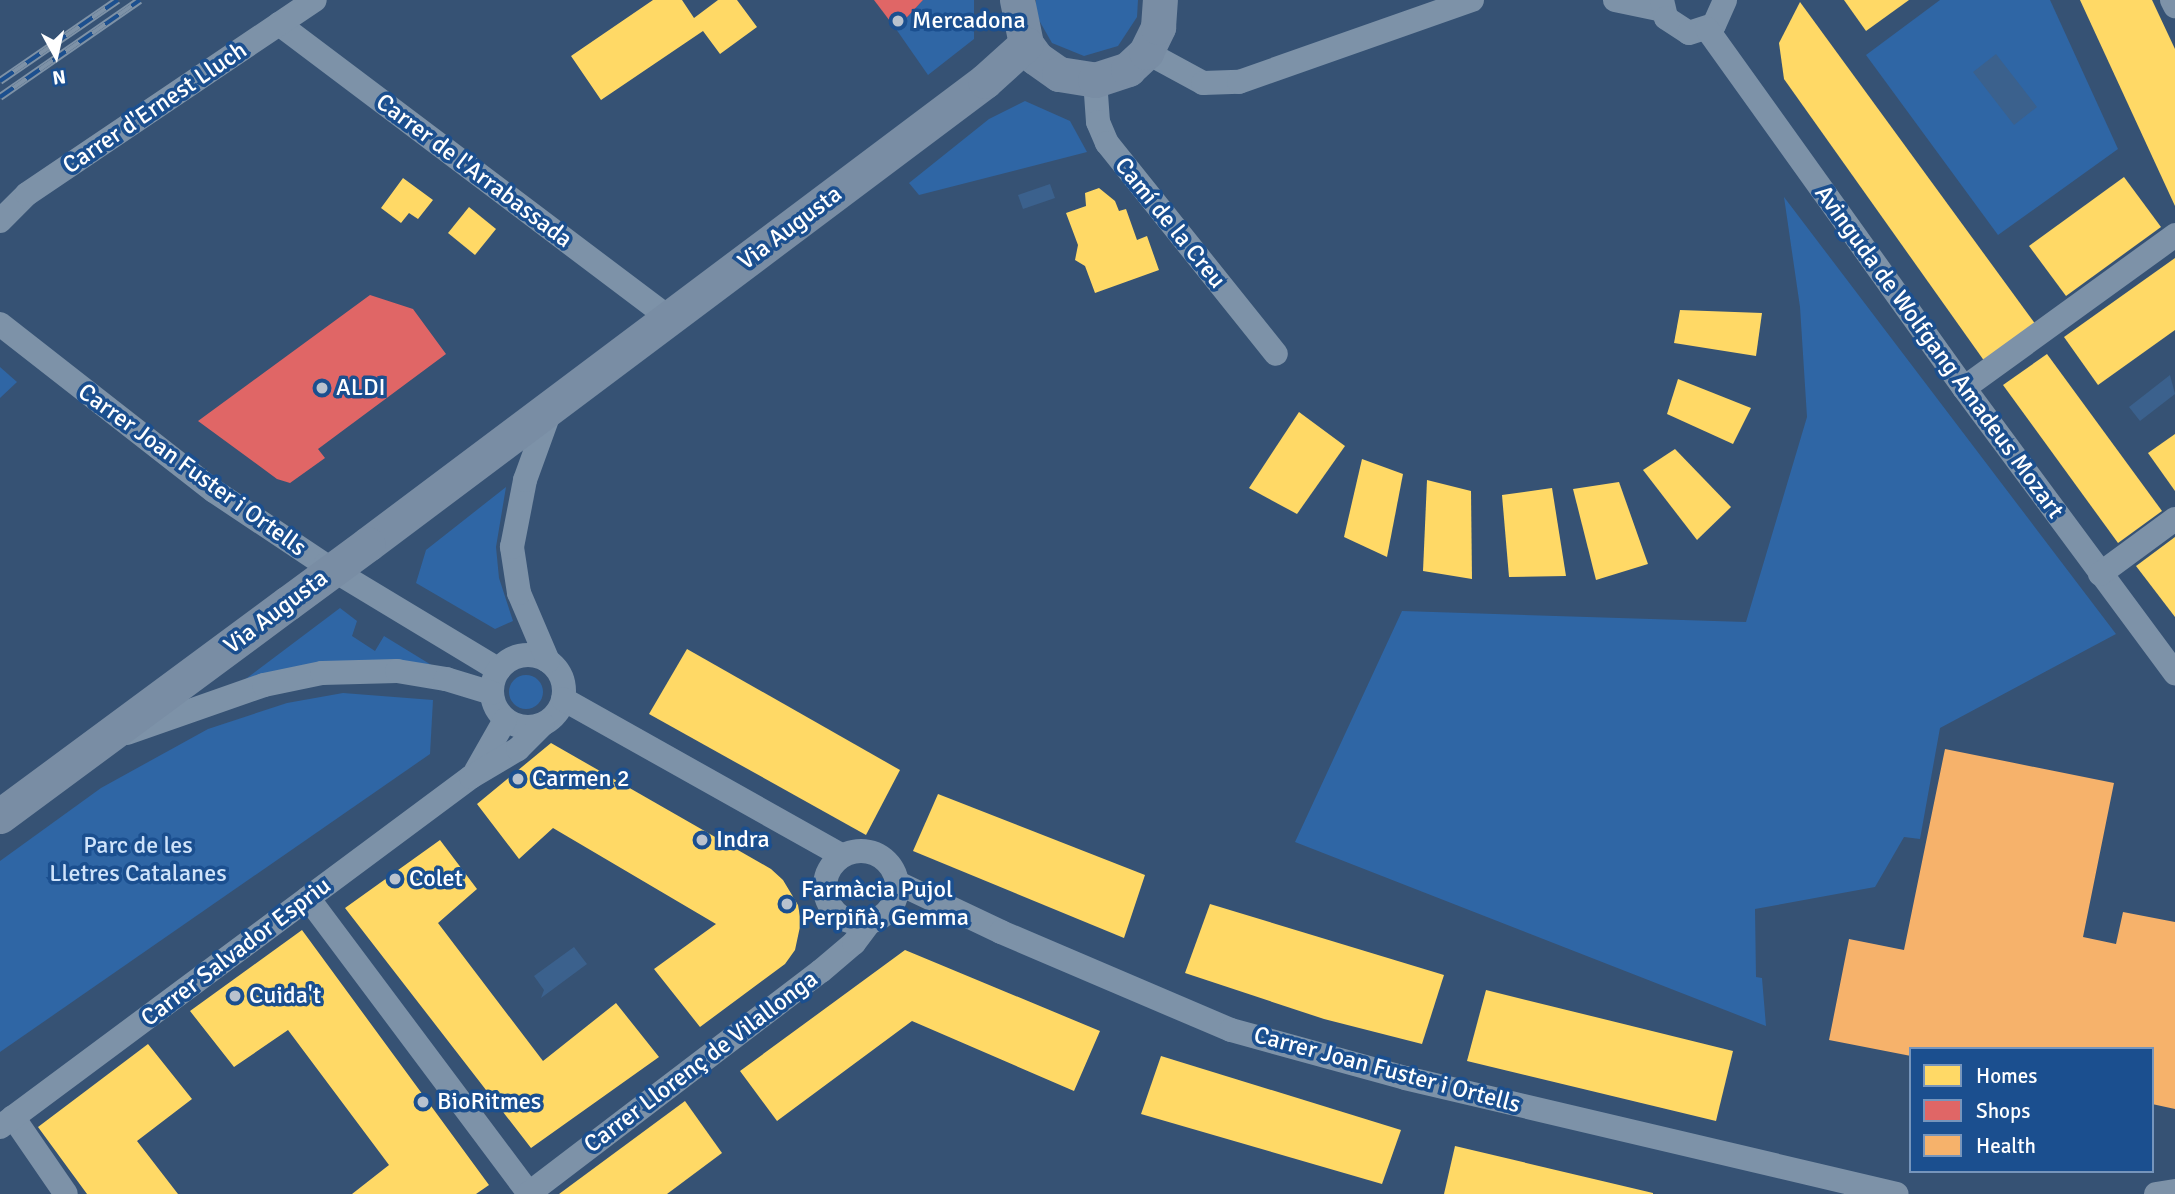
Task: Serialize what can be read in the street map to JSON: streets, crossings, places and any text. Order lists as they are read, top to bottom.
{
  "streets": {
    "main road": ["Via Augusta"],
    "street": [
      "Carrer d'Ernest Lluch",
      "Carrer de l'Arrabassada",
      "Camí de la Creu",
      "Avinguda de Wolfgang Amadeus Mozart",
      "Carrer Joan Fuster i Ortells",
      "Carrer Salvador Espriu",
      "Carrer Llorenç de Vilallonga"
    ]
  },
  "crossings": [
    ["Carrer d'Ernest Lluch", "Carrer de l'Arrabassada"],
    ["Carrer de l'Arrabassada", "Via Augusta"],
    ["Carrer Joan Fuster i Ortells", "Carrer Salvador Espriu"],
    ["Carrer Joan Fuster i Ortells", "Carrer Llorenç de Vilallonga"]
  ],
  "parks": ["Parc de les Lletres Catalanes"],
  "places": [
    "Mercadona",
    "ALDI",
    "Carmen 2",
    "Indra",
    "Colet",
    "Farmàcia Pujol Perpiñà, Gemma",
    "Cuida't",
    "BioRitmes"
  ],
  "legend": ["Homes", "Shops", "Health"],
  "north": "bottom"
}
